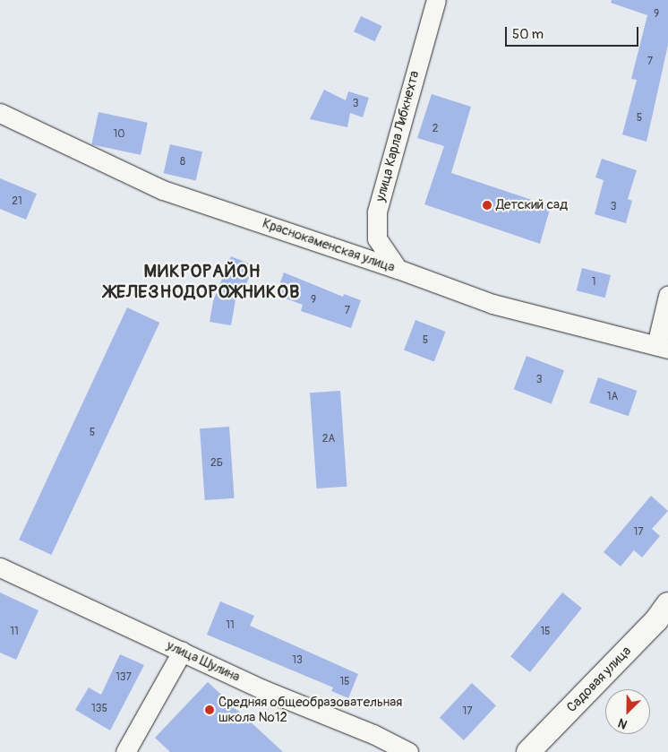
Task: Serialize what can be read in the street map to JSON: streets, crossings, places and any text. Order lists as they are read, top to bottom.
{
  "streets": {
    "street": [
      "улица Карла Либкнехта",
      "Краснокаменская улица",
      "улица Шулина",
      "Садовая улица"
    ]
  },
  "crossings": [
    ["улица Карла Либкнехта", "Краснокаменская улица"]
  ],
  "districts": ["МИКРОРАЙОН ЖЕЛЕЗНОДОРОЖНИКОВ"],
  "places": ["Детский сад", "Средняя общеобразовательная школа №12"],
  "house_numbers": [
    "9",
    "7",
    "3",
    "5",
    "2",
    "10",
    "8",
    "21",
    "3",
    "1",
    "9",
    "7",
    "5",
    "3",
    "1А",
    "5",
    "2А",
    "2Б",
    "17",
    "11",
    "11",
    "15",
    "13",
    "137",
    "15",
    "135",
    "17"
  ],
  "scale_bar": "50 m",
  "north": "bottom left"
}
